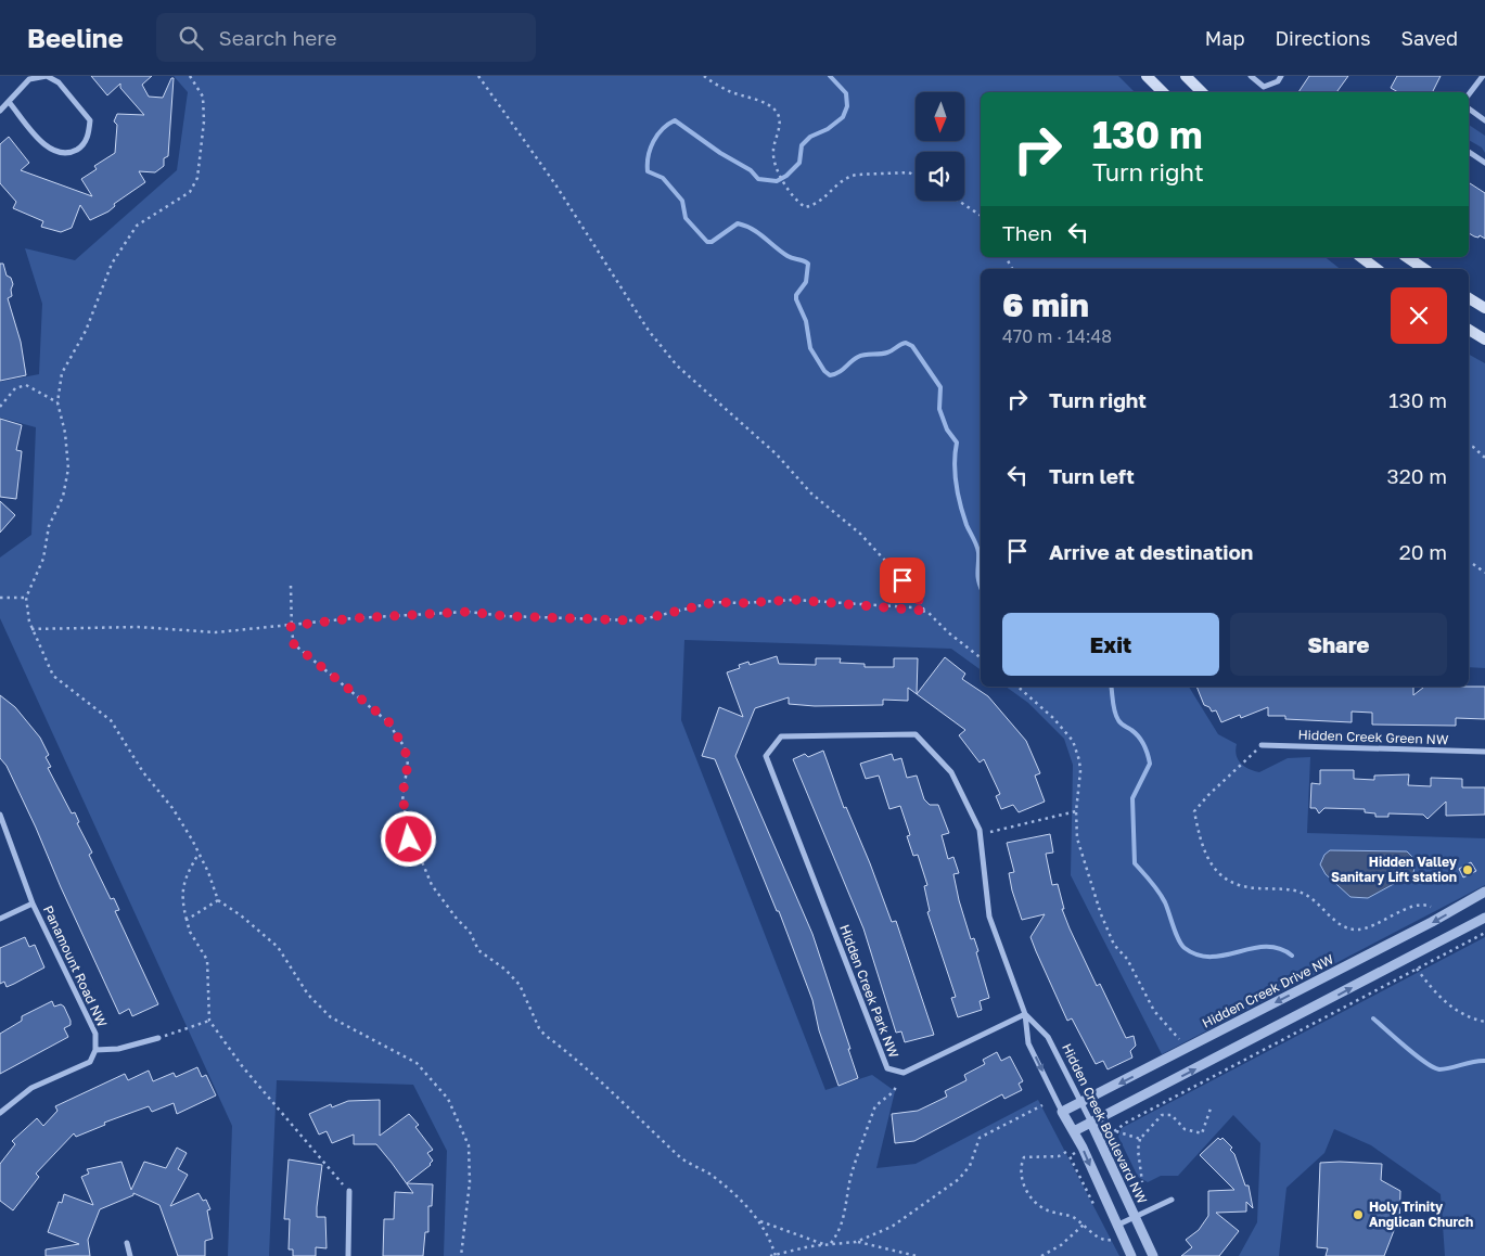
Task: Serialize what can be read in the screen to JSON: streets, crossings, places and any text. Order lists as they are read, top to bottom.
{
  "streets": {
    "street": [
      "Hidden Creek Green NW",
      "Panamount Road NW",
      "Hidden Creek Park NW",
      "Hidden Creek Drive NW",
      "Hidden Creek Boulevard NW"
    ]
  },
  "crossings": [
    ["Hidden Creek Park NW", "Hidden Creek Boulevard NW"],
    ["Hidden Creek Drive NW", "Hidden Creek Boulevard NW"]
  ],
  "places": ["Hidden Valley Sanitary Lift station", "Holy Trinity Anglican Church"],
  "north": "bottom",
  "page": {
    "header": "Beeline",
    "search": "Search here",
    "nav": ["Map", "Directions", "Saved"],
    "turn": ["130 m", "Turn right"],
    "then": "Then",
    "heading": ["6 min", "470 m · 14:48"],
    "list": [
      {
        "name": "Turn right",
        "value": "130 m"
      },
      {
        "name": "Turn left",
        "value": "320 m"
      },
      {
        "name": "Arrive at destination",
        "value": "20 m"
      }
    ],
    "buttons": ["Exit", "Share"]
  }
}
